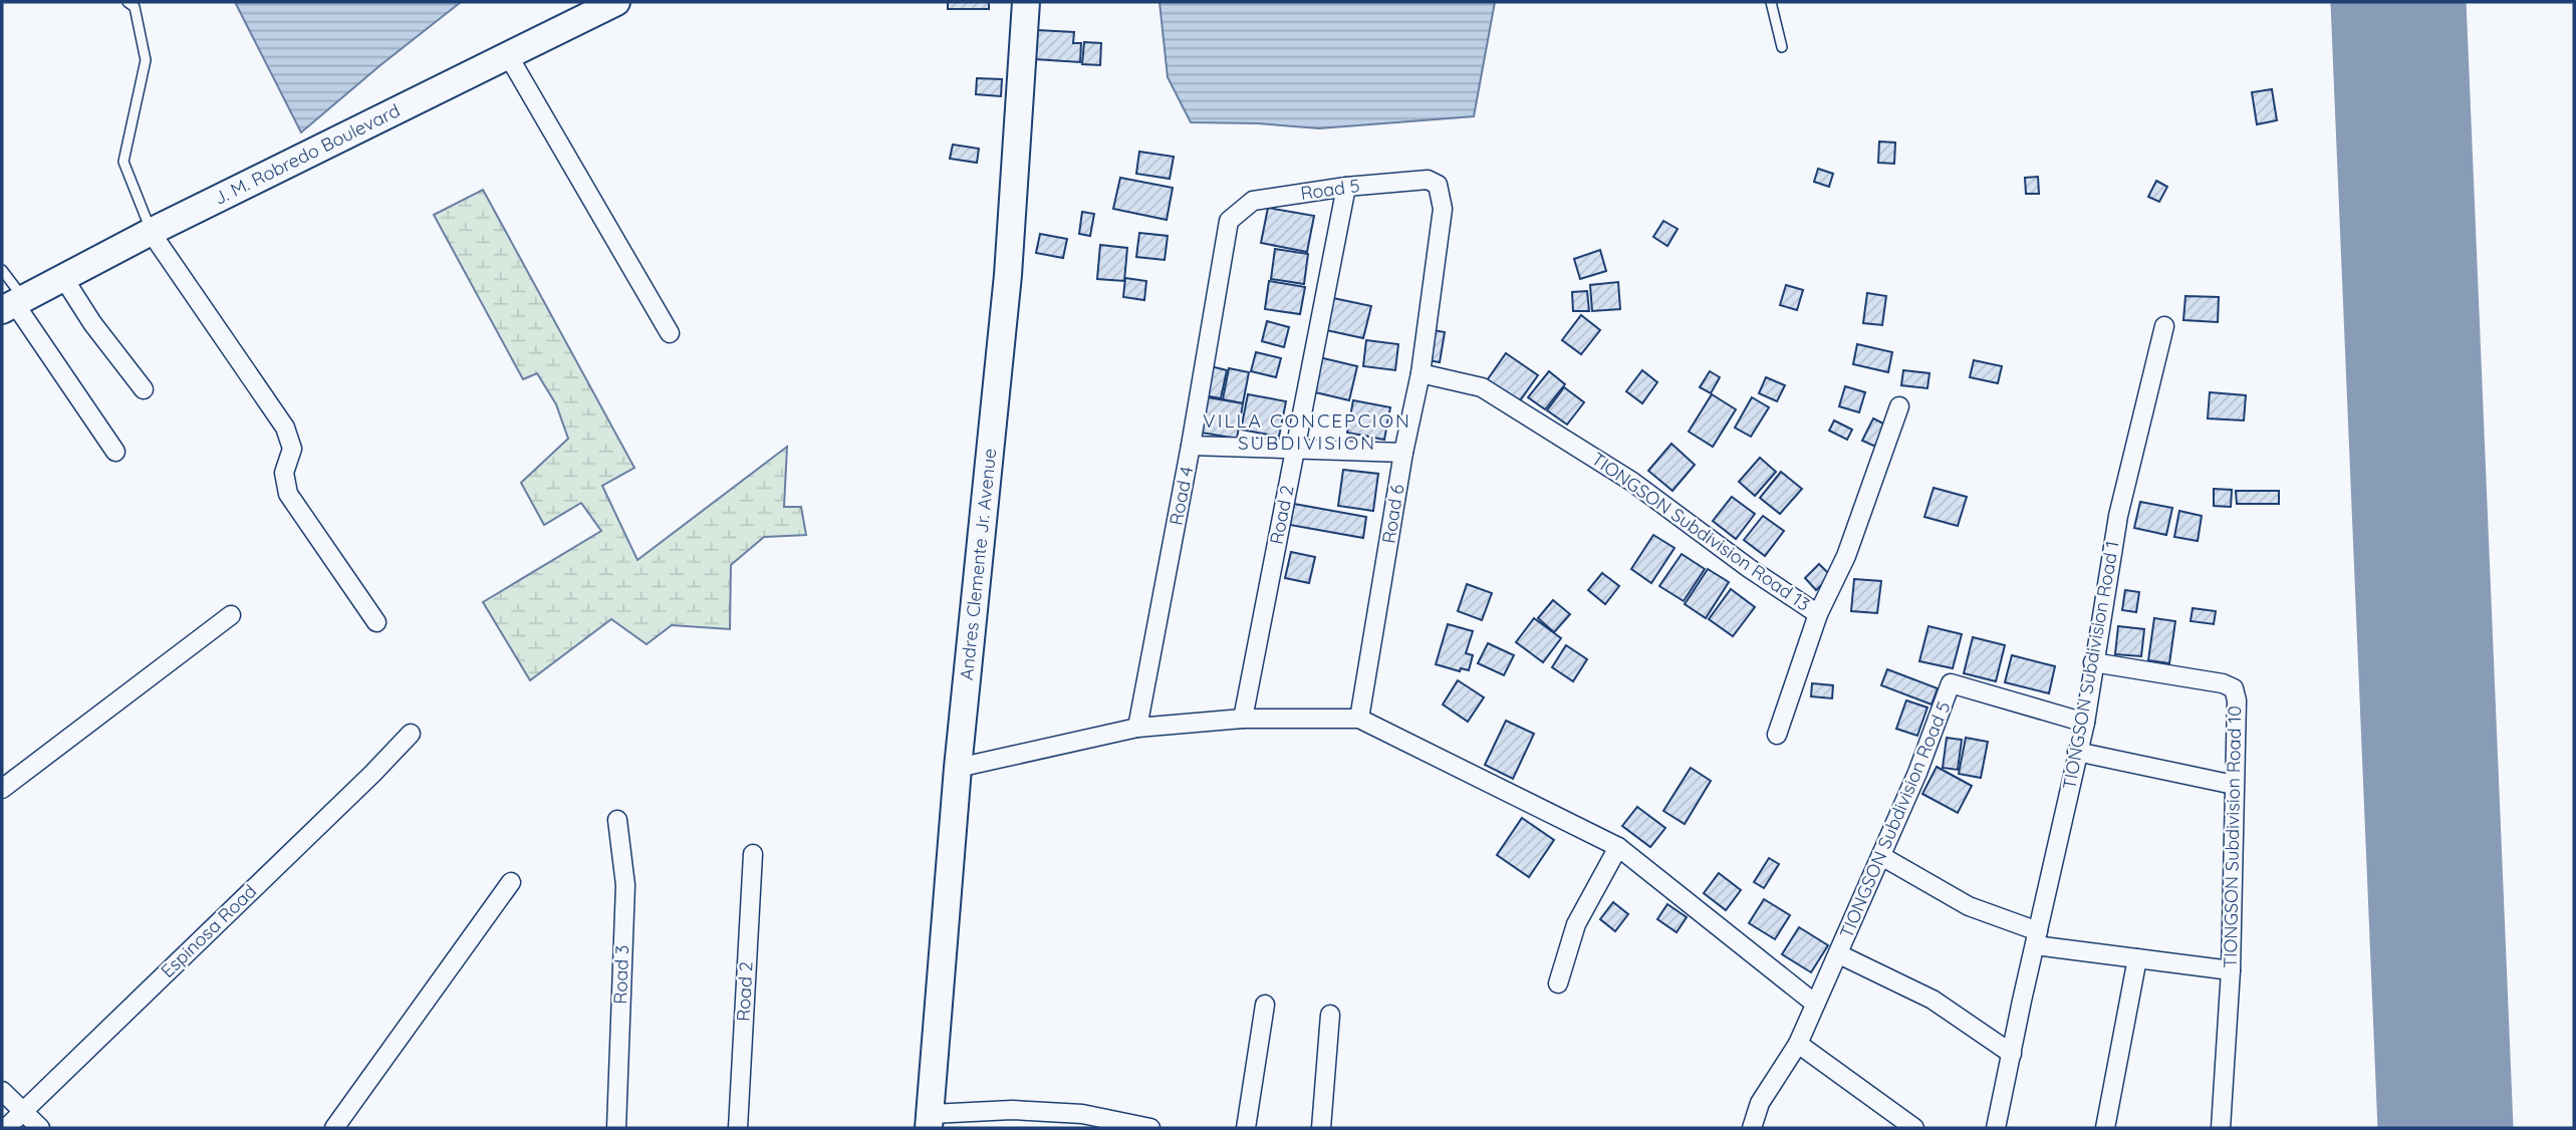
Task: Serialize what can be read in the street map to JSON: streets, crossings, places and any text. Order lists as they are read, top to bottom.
{
  "streets": {
    "main road": ["J. M. Robredo Boulevard", "Andres Clemente Jr. Avenue"],
    "street": [
      "Road 5",
      "Road 4",
      "Road 6",
      "Road 2",
      "TIONGSON Subdivision Road 13",
      "TIONGSON Subdivision Road 1",
      "TIONGSON Subdivision Road 5",
      "TIONGSON Subdivision Road 10",
      "Espinosa Road",
      "Road 3"
    ]
  },
  "crossings": [
    ["Road 5", "Road 4"],
    ["Road 5", "Road 6"],
    ["Road 5", "Road 2"],
    ["Road 6", "TIONGSON Subdivision Road 13"],
    ["TIONGSON Subdivision Road 1", "TIONGSON Subdivision Road 5"],
    ["TIONGSON Subdivision Road 1", "TIONGSON Subdivision Road 10"]
  ],
  "districts": ["VILLA CONCEPCION SUBDIVISION"]
}
